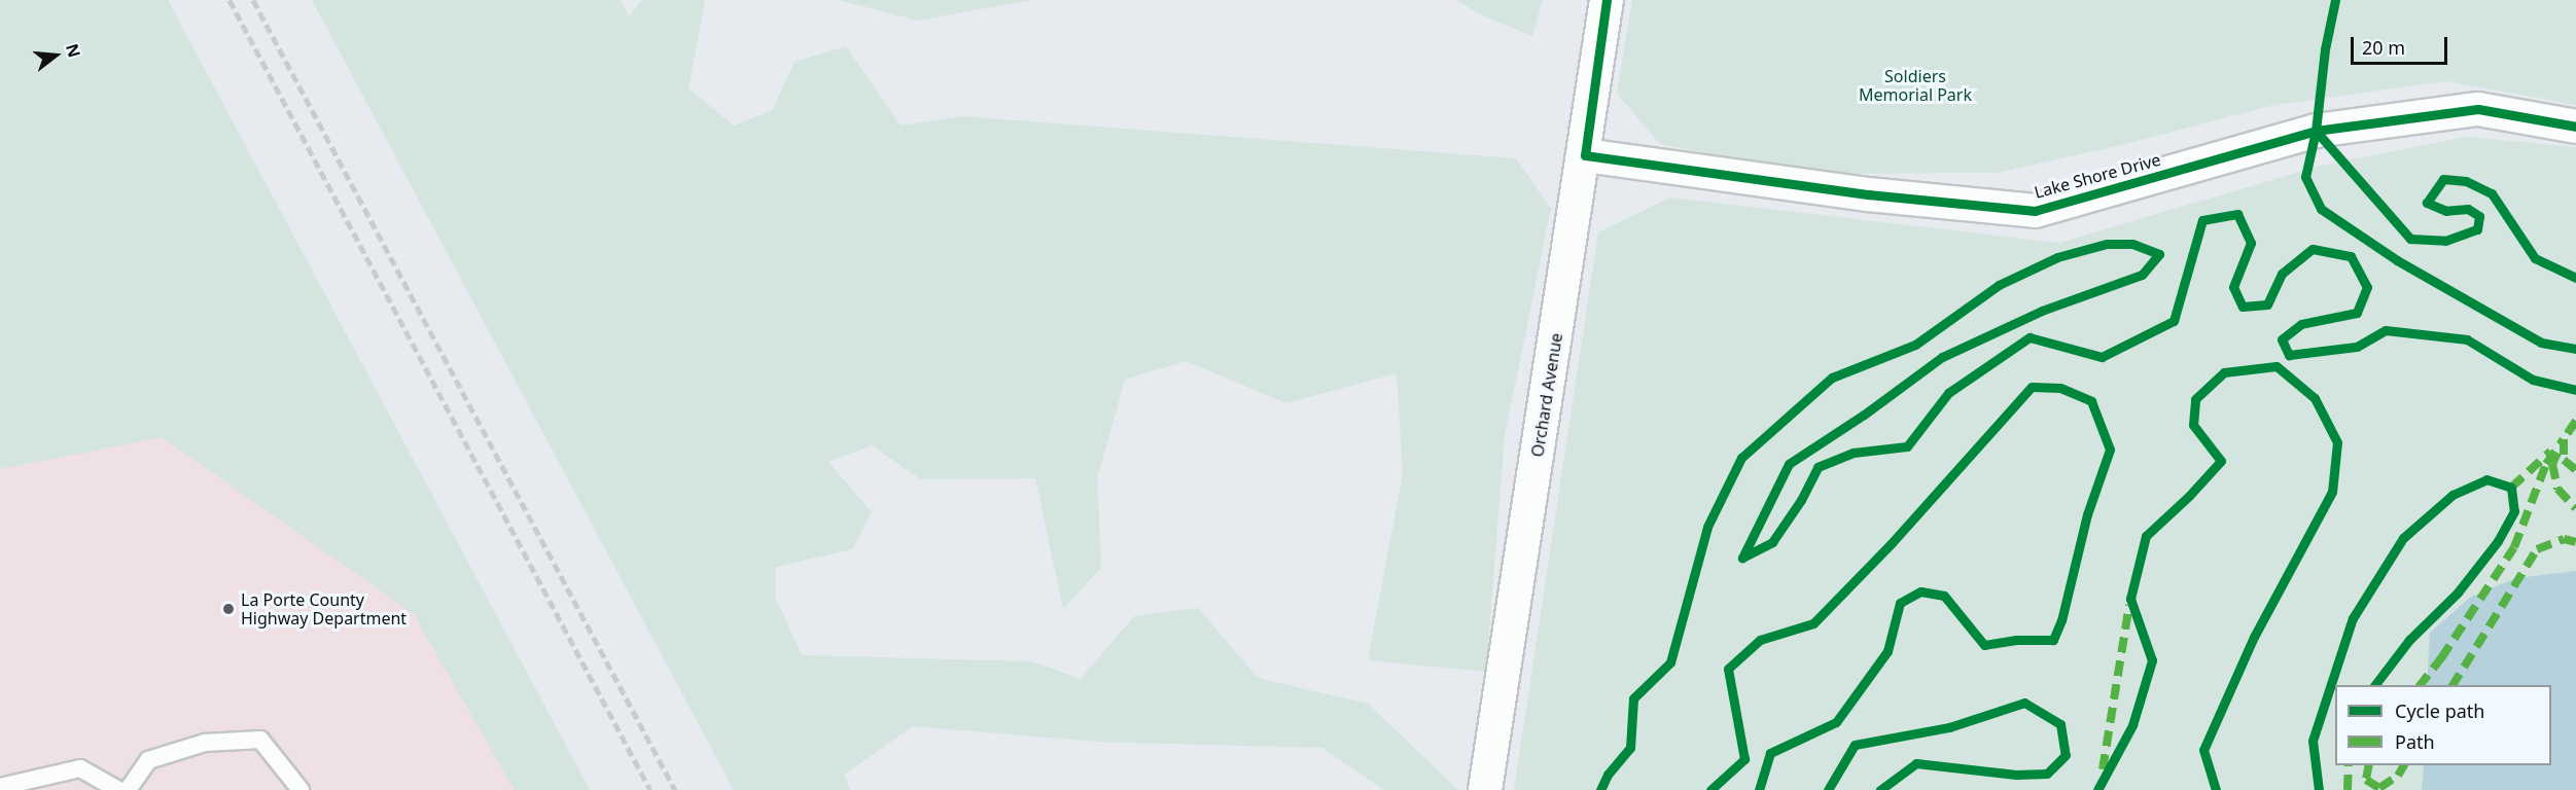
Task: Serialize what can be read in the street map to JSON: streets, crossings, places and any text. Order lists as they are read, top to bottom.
{
  "streets": {
    "street": ["Lake Shore Drive", "Orchard Avenue"]
  },
  "crossings": [
    ["Lake Shore Drive", "Orchard Avenue"]
  ],
  "parks": ["Soldiers Memorial Park"],
  "places": ["La Porte County Highway Department"],
  "legend": ["Cycle path", "Path"],
  "scale_bar": "20 m",
  "north": "right"
}
